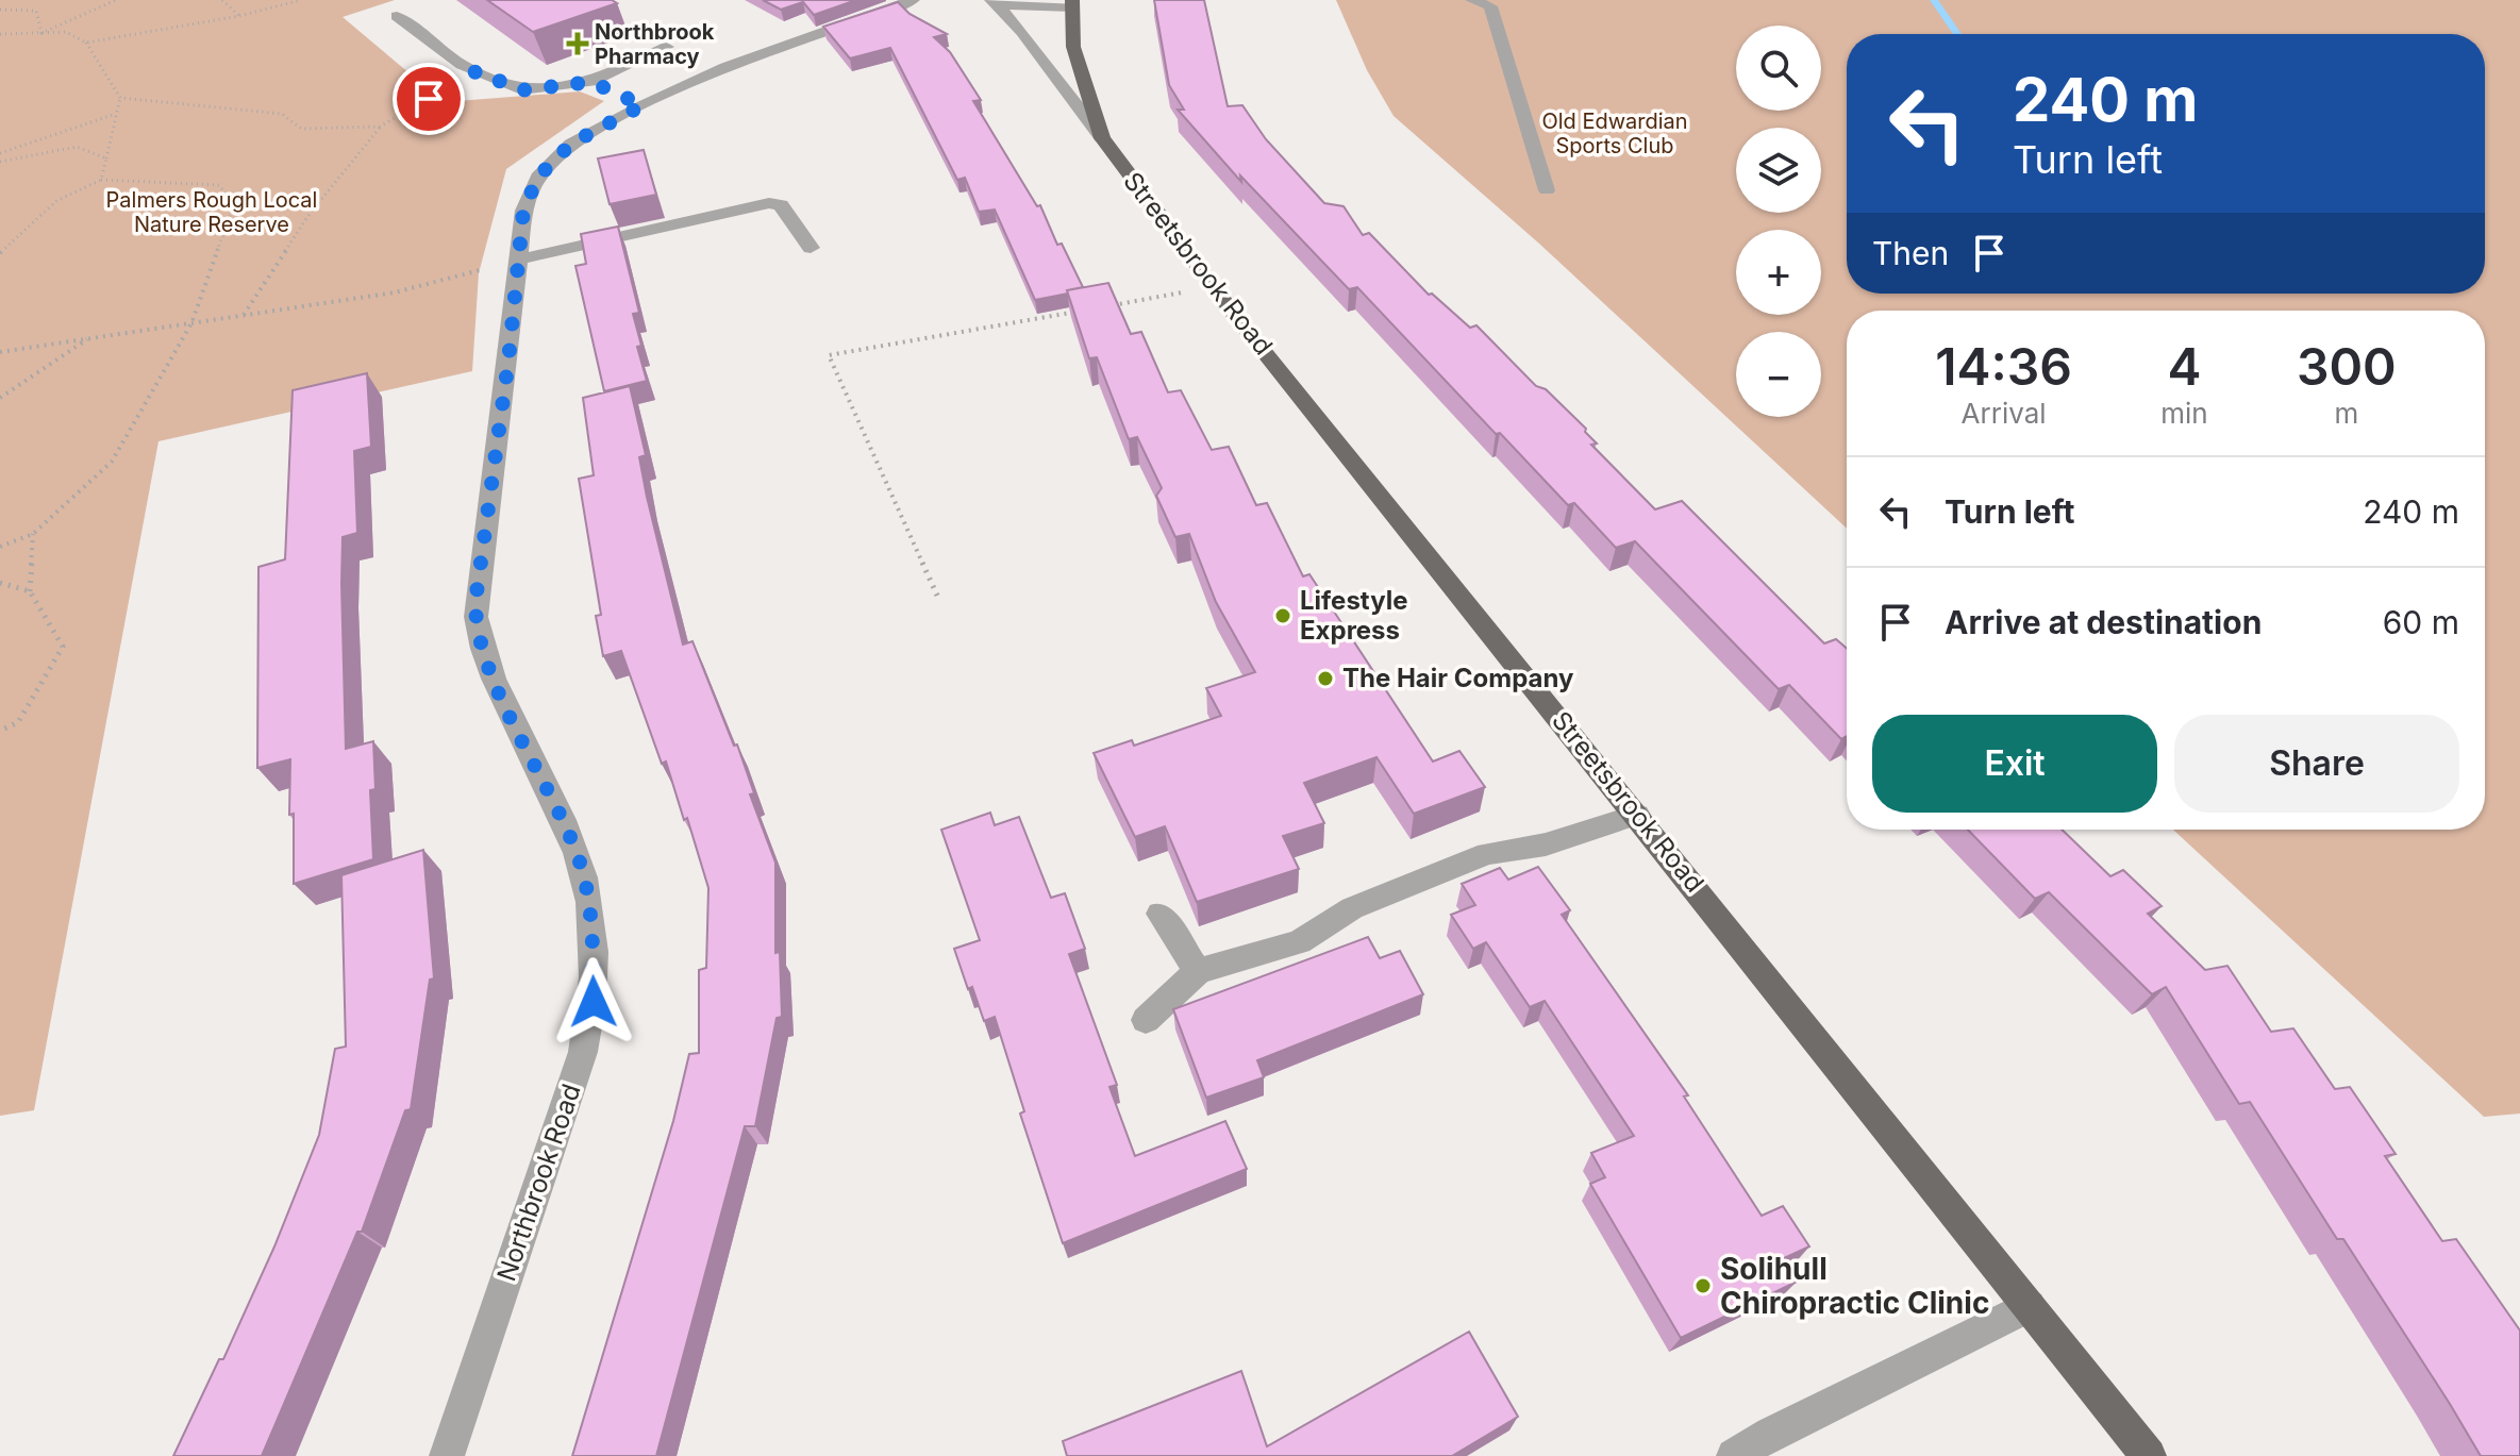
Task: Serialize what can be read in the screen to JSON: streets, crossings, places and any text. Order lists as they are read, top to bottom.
{
  "streets": {
    "main road": ["Streetsbrook Road"],
    "street": ["Northbrook Road"]
  },
  "parks": ["Old Edwardian Sports Club", "Palmers Rough Local Nature Reserve"],
  "places": {
    "health": ["Northbrook Pharmacy"],
    "other": ["Lifestyle Express", "The Hair Company", "Solihull Chiropractic Clinic"]
  },
  "page": {
    "map_buttons": ["+", "−"],
    "turn": ["240 m", "Turn left"],
    "then": "Then",
    "eta": [
      "14:36",
      "Arrival",
      "4",
      "min",
      "300",
      "m"
    ],
    "list": [
      {
        "name": "Turn left",
        "value": "240 m"
      },
      {
        "name": "Arrive at destination",
        "value": "60 m"
      }
    ],
    "buttons": ["Exit", "Share"]
  }
}
